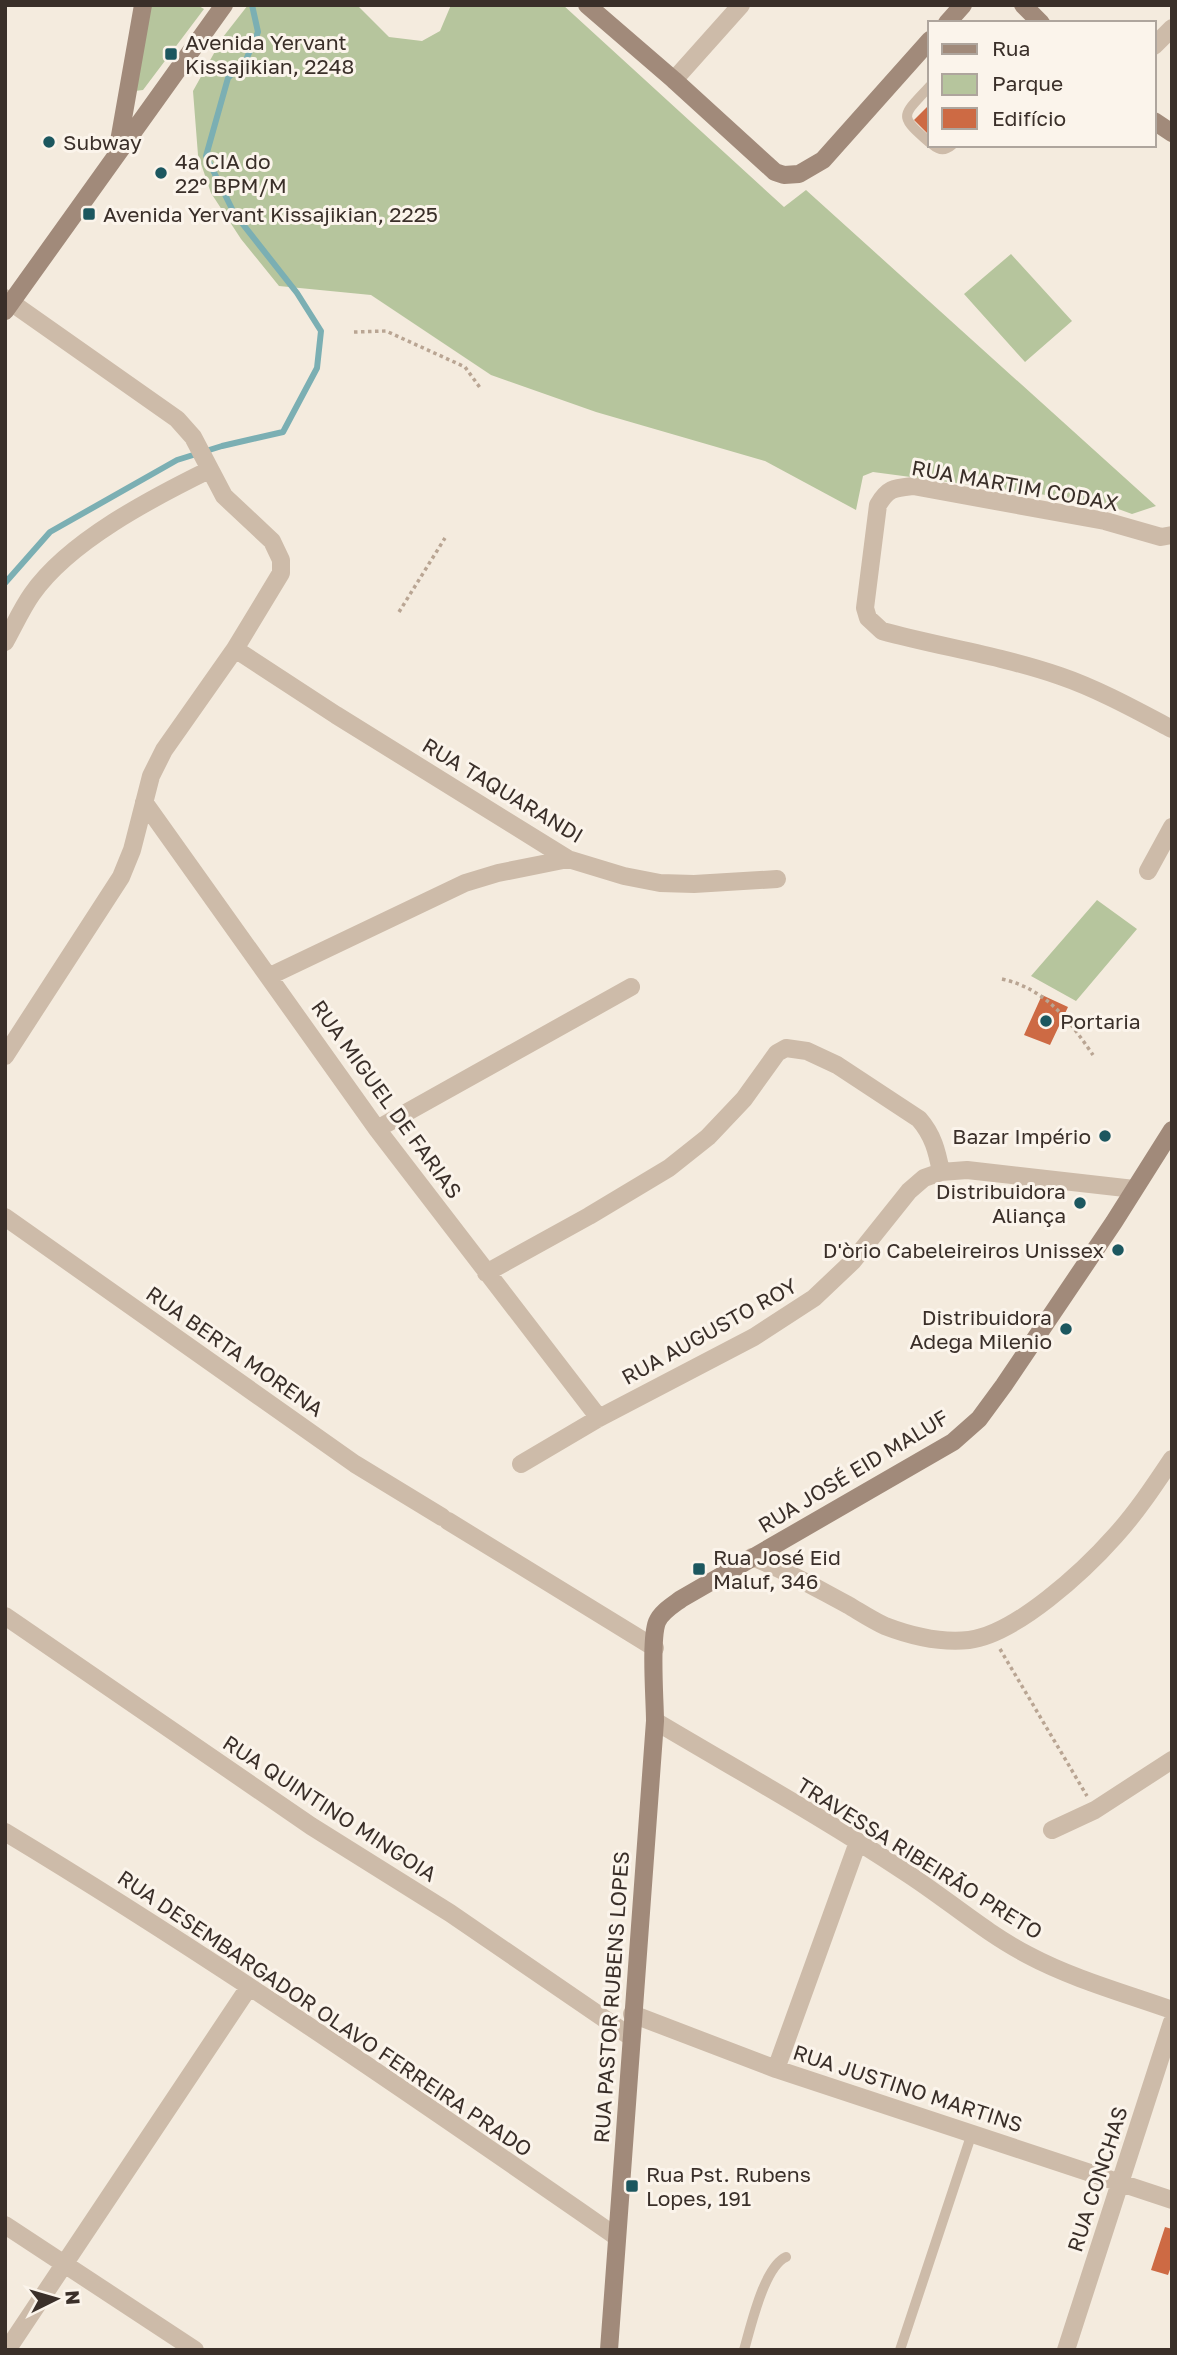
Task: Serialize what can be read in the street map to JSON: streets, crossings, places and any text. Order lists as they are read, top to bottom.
{
  "streets": {
    "street": [
      "RUA MARTIM CODAX",
      "RUA TAQUARANDI",
      "RUA MIGUEL DE FARIAS",
      "RUA AUGUSTO ROY",
      "RUA BERTA MORENA",
      "RUA JOSÉ EID MALUF",
      "RUA QUINTINO MINGOIA",
      "TRAVESSA RIBEIRÃO PRETO",
      "RUA PASTOR RUBENS LOPES",
      "RUA DESEMBARGADOR OLAVO FERREIRA PRADO",
      "RUA JUSTINO MARTINS",
      "RUA CONCHAS"
    ]
  },
  "crossings": [
    ["RUA MIGUEL DE FARIAS", "RUA AUGUSTO ROY"],
    ["RUA BERTA MORENA", "RUA JOSÉ EID MALUF"],
    ["RUA BERTA MORENA", "RUA PASTOR RUBENS LOPES"],
    ["RUA JOSÉ EID MALUF", "RUA PASTOR RUBENS LOPES"],
    ["RUA QUINTINO MINGOIA", "RUA PASTOR RUBENS LOPES"],
    ["TRAVESSA RIBEIRÃO PRETO", "RUA PASTOR RUBENS LOPES"],
    ["RUA PASTOR RUBENS LOPES", "RUA DESEMBARGADOR OLAVO FERREIRA PRADO"],
    ["RUA PASTOR RUBENS LOPES", "RUA JUSTINO MARTINS"],
    ["RUA JUSTINO MARTINS", "RUA CONCHAS"]
  ],
  "places": {
    "transit": [
      "Avenida Yervant Kissajikian, 2248",
      "Avenida Yervant Kissajikian, 2225",
      "Rua José Eid Maluf, 346",
      "Rua Pst. Rubens Lopes, 191"
    ],
    "other": [
      "Subway",
      "4ª CIA do 22° BPM/M",
      "Portaria",
      "Bazar Império",
      "Distribuidora Aliança",
      "D'òrio Cabeleireiros Unissex",
      "Distribuidora Adega Milenio"
    ]
  },
  "legend": ["Rua", "Parque", "Edifício"],
  "north": "right"
}
